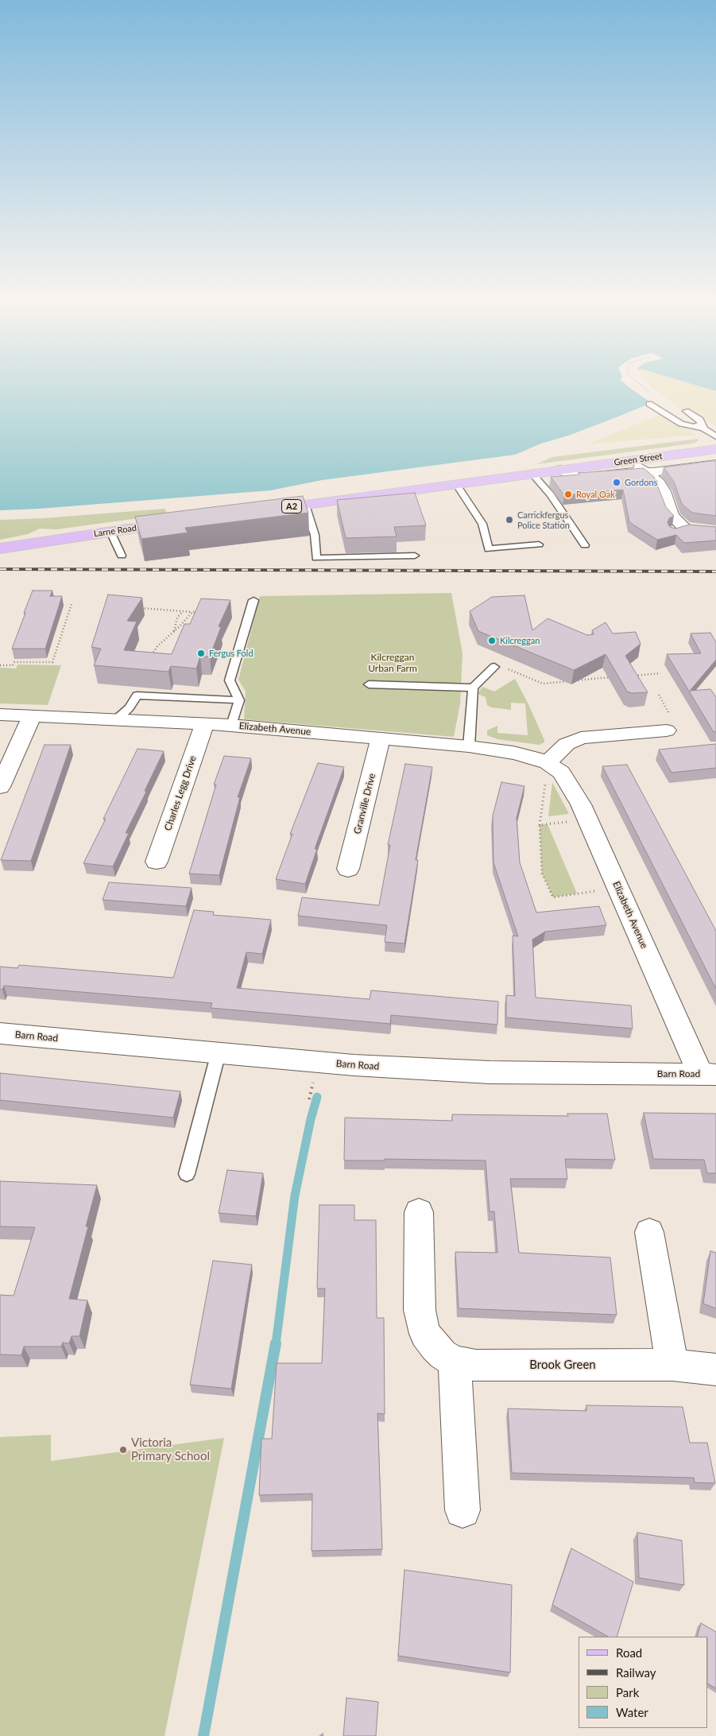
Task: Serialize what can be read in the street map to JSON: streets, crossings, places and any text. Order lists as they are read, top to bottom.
{
  "streets": {
    "main road": ["Green Street", "A2", "Larne Road"],
    "street": [
      "Elizabeth Avenue",
      "Charles Legg Drive",
      "Granville Drive",
      "Barn Road",
      "Brook Green"
    ]
  },
  "crossings": [
    ["Green Street", "A2"],
    ["Elizabeth Avenue", "Charles Legg Drive"],
    ["Elizabeth Avenue", "Granville Drive"],
    ["Elizabeth Avenue", "Barn Road"]
  ],
  "parks": ["Kilcreggan Urban Farm"],
  "places": [
    "Gordons",
    "Royal Oak",
    "Carrickfergus Police Station",
    "Kilcreggan",
    "Fergus Fold",
    "Victoria Primary School"
  ],
  "legend": [
    "Road",
    "Railway",
    "Park",
    "Water"
  ]
}
